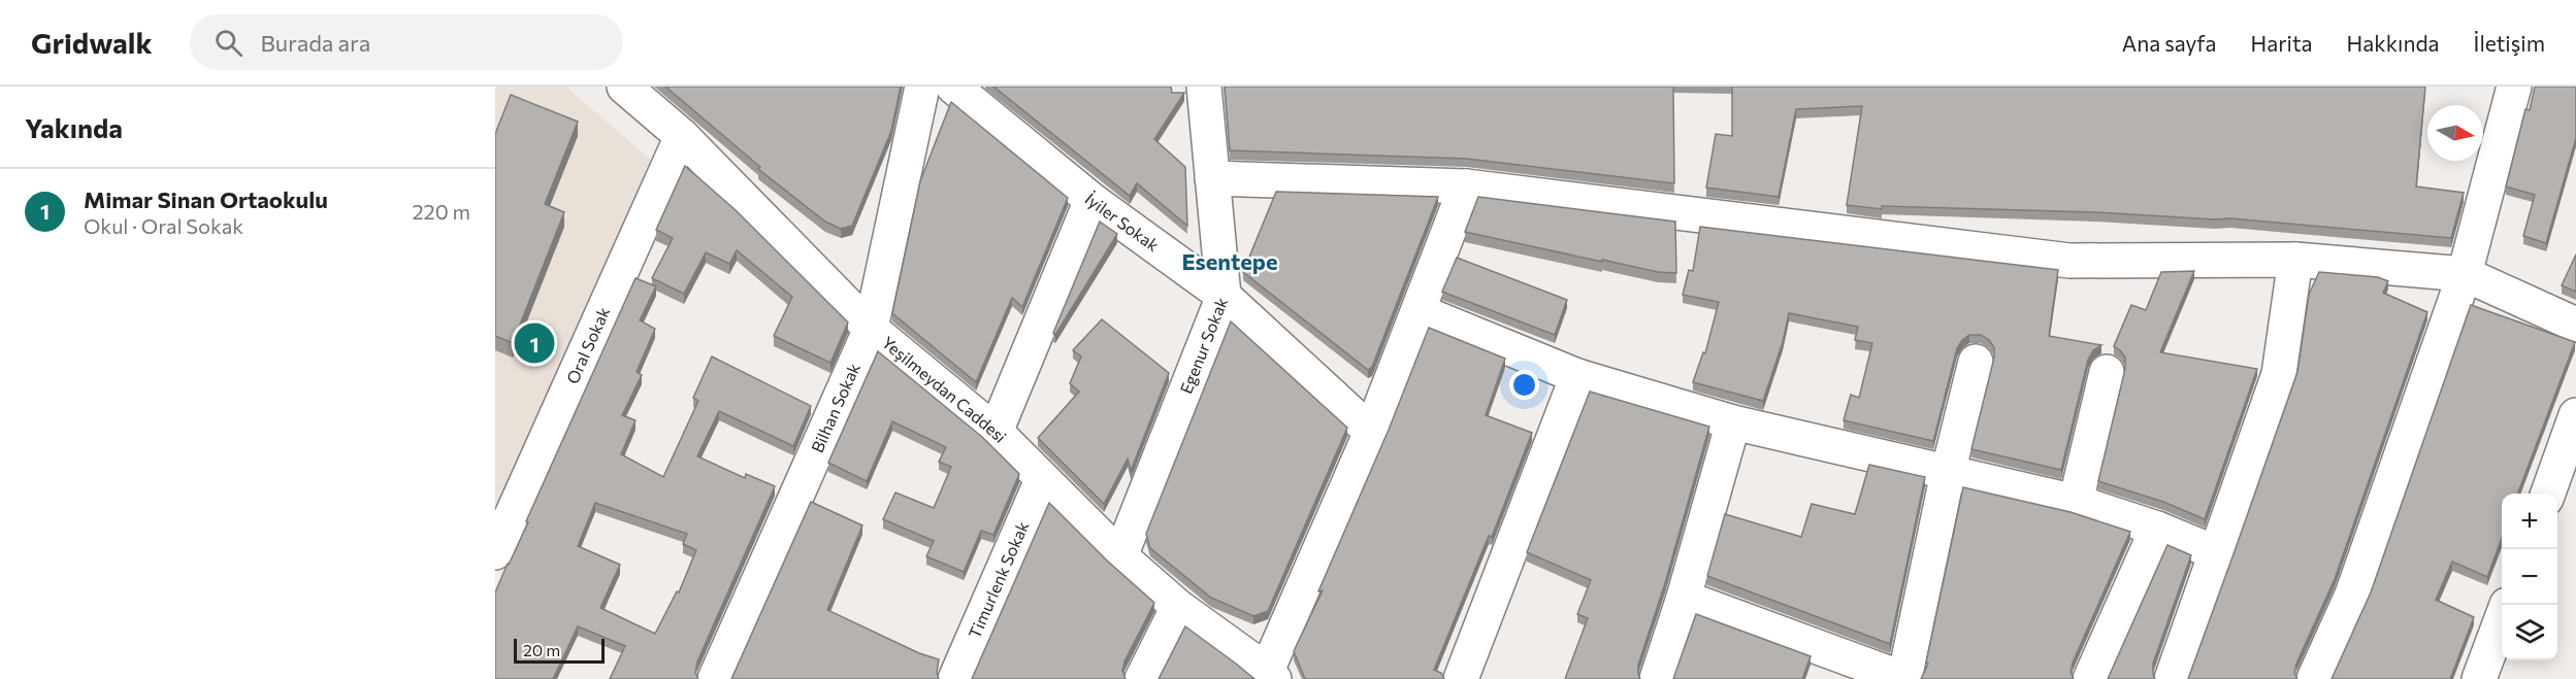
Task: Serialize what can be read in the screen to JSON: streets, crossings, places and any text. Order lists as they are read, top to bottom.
{
  "streets": {
    "street": [
      "İyiler Sokak",
      "Oral Sokak",
      "Egenur Sokak",
      "Yeşilmeydan Caddesi",
      "Bilhan Sokak",
      "Timurlenk Sokak"
    ]
  },
  "crossings": [
    ["İyiler Sokak", "Egenur Sokak"],
    ["Oral Sokak", "Yeşilmeydan Caddesi"],
    ["Egenur Sokak", "Yeşilmeydan Caddesi"],
    ["Yeşilmeydan Caddesi", "Bilhan Sokak"],
    ["Yeşilmeydan Caddesi", "Timurlenk Sokak"]
  ],
  "districts": ["Esentepe"],
  "scale_bar": "20 m",
  "north": "right",
  "page": {
    "header": "Gridwalk",
    "search": "Burada ara",
    "nav": [
      "Ana sayfa",
      "Harita",
      "Hakkında",
      "İletişim"
    ],
    "heading": "Yakında",
    "list": [
      {
        "mark": "1",
        "name": "Mimar Sinan Ortaokulu",
        "note": "Okul · Oral Sokak",
        "value": "220 m"
      }
    ],
    "pins": "1",
    "map_buttons": ["+", "−"],
    "scale": "20 m"
  }
}
